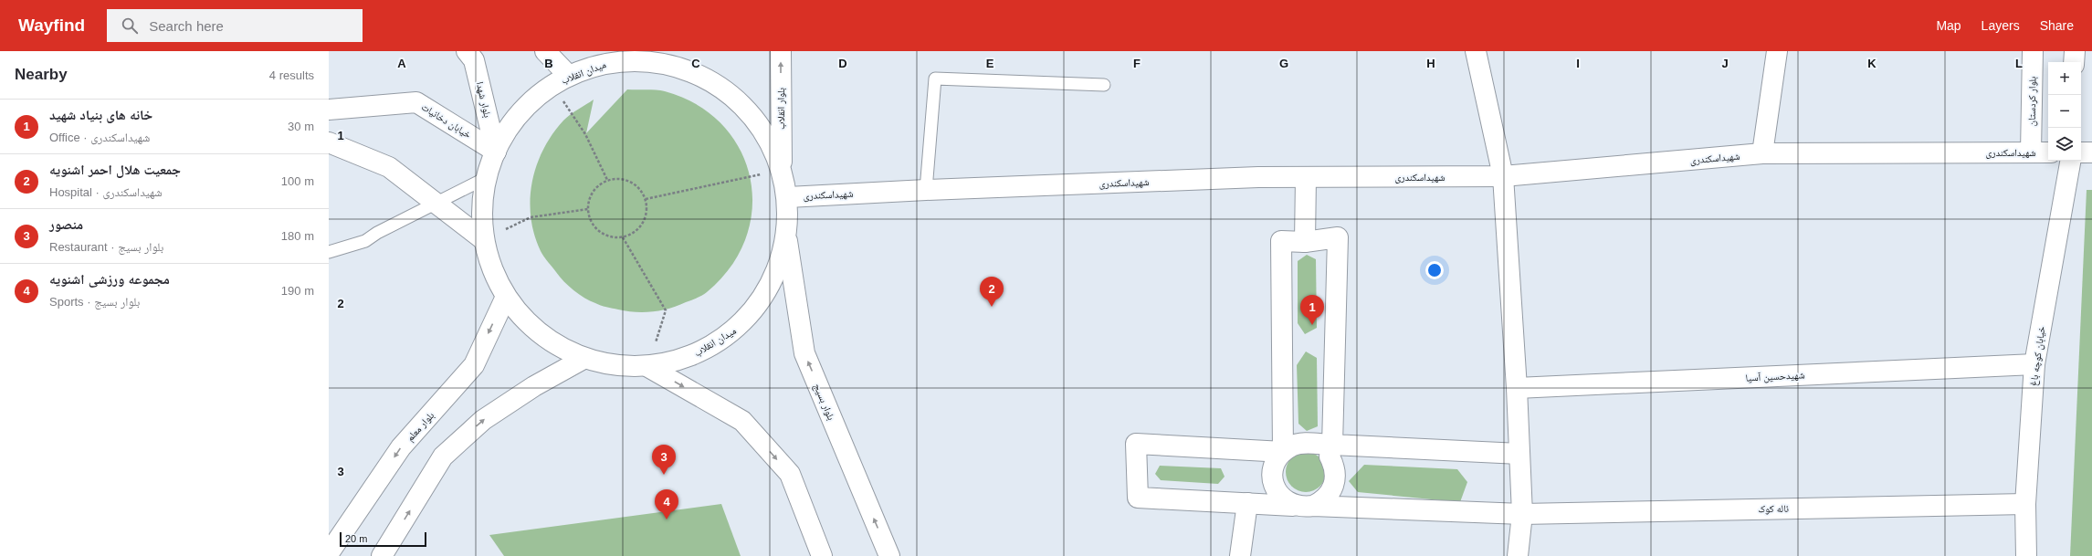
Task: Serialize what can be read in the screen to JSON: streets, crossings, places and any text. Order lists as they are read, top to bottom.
{
  "streets": {
    "street": [
      "میدان انقلاب",
      "بلوار شهدا",
      "بلوار کردستان",
      "بلوار انقلاب",
      "خیابان دخانیات",
      "شهیداسکندری",
      "خیابان کوچه باغ",
      "شهیدحسین آسیا",
      "بلوار بسیج",
      "بلوار معلم",
      "ئاله کوک"
    ]
  },
  "crossings": [
    ["میدان انقلاب", "بلوار شهدا"],
    ["میدان انقلاب", "بلوار انقلاب"],
    ["میدان انقلاب", "خیابان دخانیات"],
    ["میدان انقلاب", "شهیداسکندری"],
    ["میدان انقلاب", "بلوار بسیج"],
    ["میدان انقلاب", "بلوار معلم"],
    ["بلوار شهدا", "خیابان دخانیات"],
    ["بلوار کردستان", "شهیداسکندری"],
    ["خیابان کوچه باغ", "شهیدحسین آسیا"],
    ["خیابان کوچه باغ", "ئاله کوک"]
  ],
  "one_way": ["بلوار انقلاب", "بلوار بسیج"],
  "scale_bar": "20 m",
  "page": {
    "header": "Wayfind",
    "search": "Search here",
    "nav": ["Map", "Layers", "Share"],
    "heading": ["Nearby", "4 results"],
    "map_buttons": ["+", "−"],
    "list": [
      {
        "mark": "1",
        "name": "خانه های بنیاد شهید",
        "note": "Office · شهیداسکندری",
        "value": "30 m"
      },
      {
        "mark": "2",
        "name": "جمعیت هلال احمر اشنویه",
        "note": "Hospital · شهیداسکندری",
        "value": "100 m"
      },
      {
        "mark": "3",
        "name": "منصور",
        "note": "Restaurant · بلوار بسیج",
        "value": "180 m"
      },
      {
        "mark": "4",
        "name": "مجموعه ورزشی اشنویه",
        "note": "Sports · بلوار بسیج",
        "value": "190 m"
      }
    ],
    "pins": [
      "2",
      "1",
      "3",
      "4"
    ],
    "scale": "20 m"
  },
  "grid": {
    "columns": [
      "A",
      "B",
      "C",
      "D",
      "E",
      "F",
      "G",
      "H",
      "I",
      "J",
      "K",
      "L"
    ],
    "rows": ["1", "2", "3"]
  }
}
